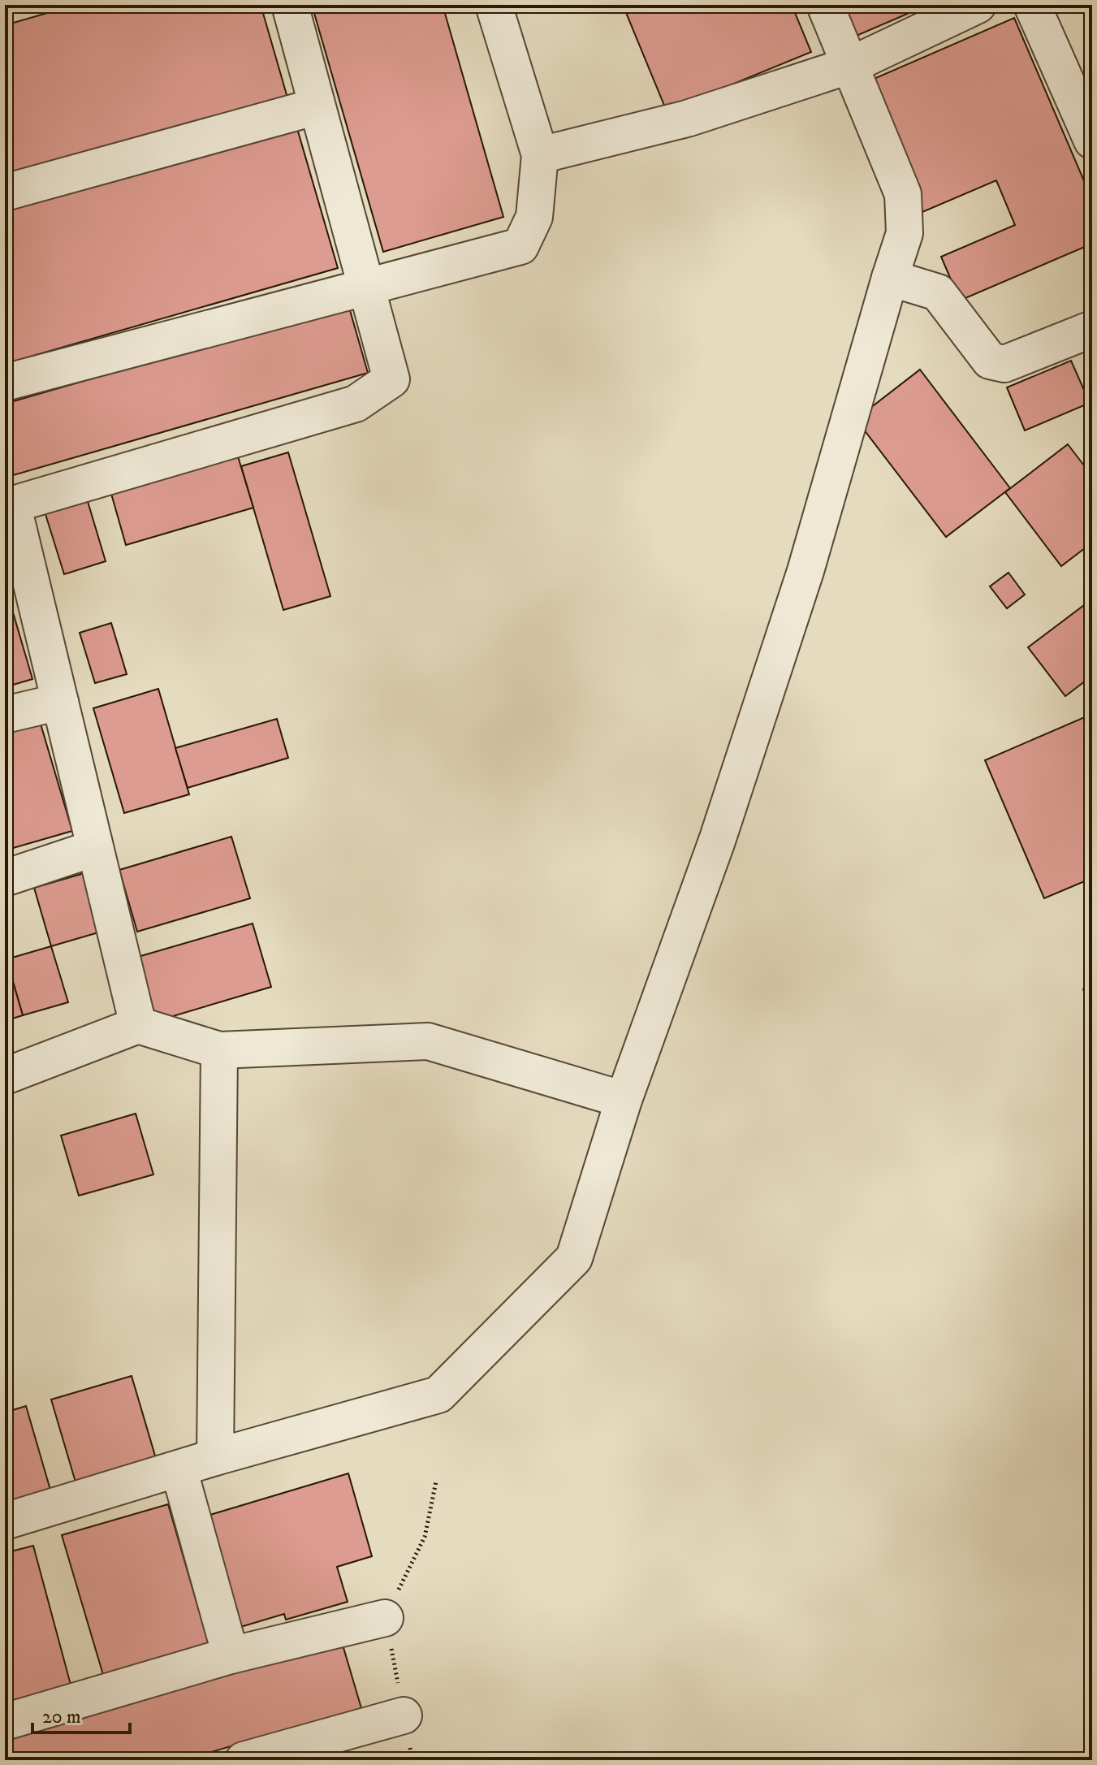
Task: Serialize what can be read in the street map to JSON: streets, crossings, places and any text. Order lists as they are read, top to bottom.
{
  "scale_bar": "20 m"
}
